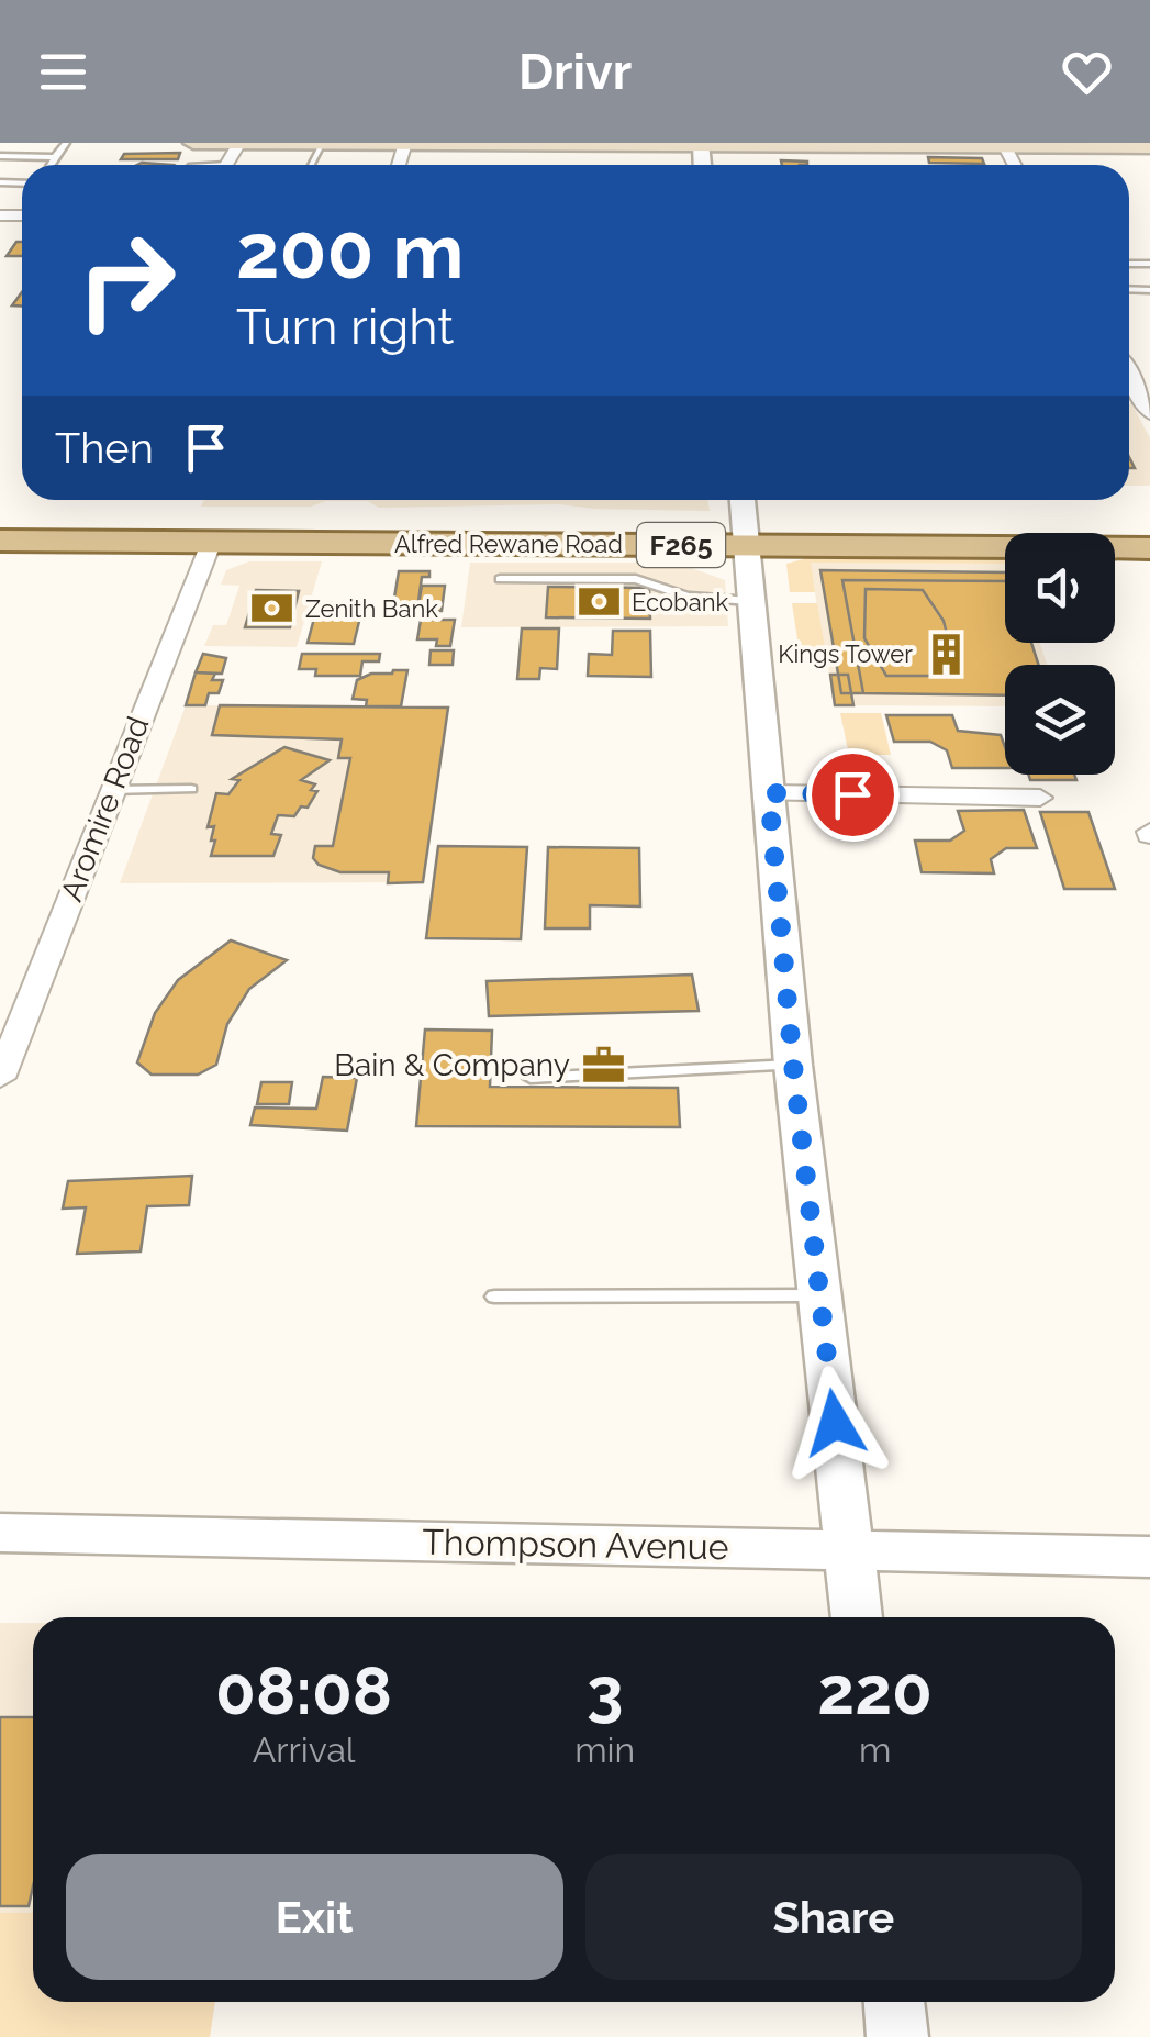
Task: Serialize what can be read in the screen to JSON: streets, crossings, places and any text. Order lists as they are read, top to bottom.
{
  "streets": {
    "main road": ["Alfred Rewane Road", "F265"],
    "street": ["Aromire Road", "Thompson Avenue"]
  },
  "crossings": [
    ["Alfred Rewane Road", "Aromire Road"]
  ],
  "places": {
    "bank": ["Ecobank", "Zenith Bank"],
    "building": ["Kings Tower"],
    "office": ["Bain & Company"]
  },
  "page": {
    "header": "Drivr",
    "turn": ["200 m", "Turn right"],
    "then": "Then",
    "eta": [
      "08:08",
      "Arrival",
      "3",
      "min",
      "220",
      "m"
    ],
    "buttons": ["Exit", "Share"]
  }
}
